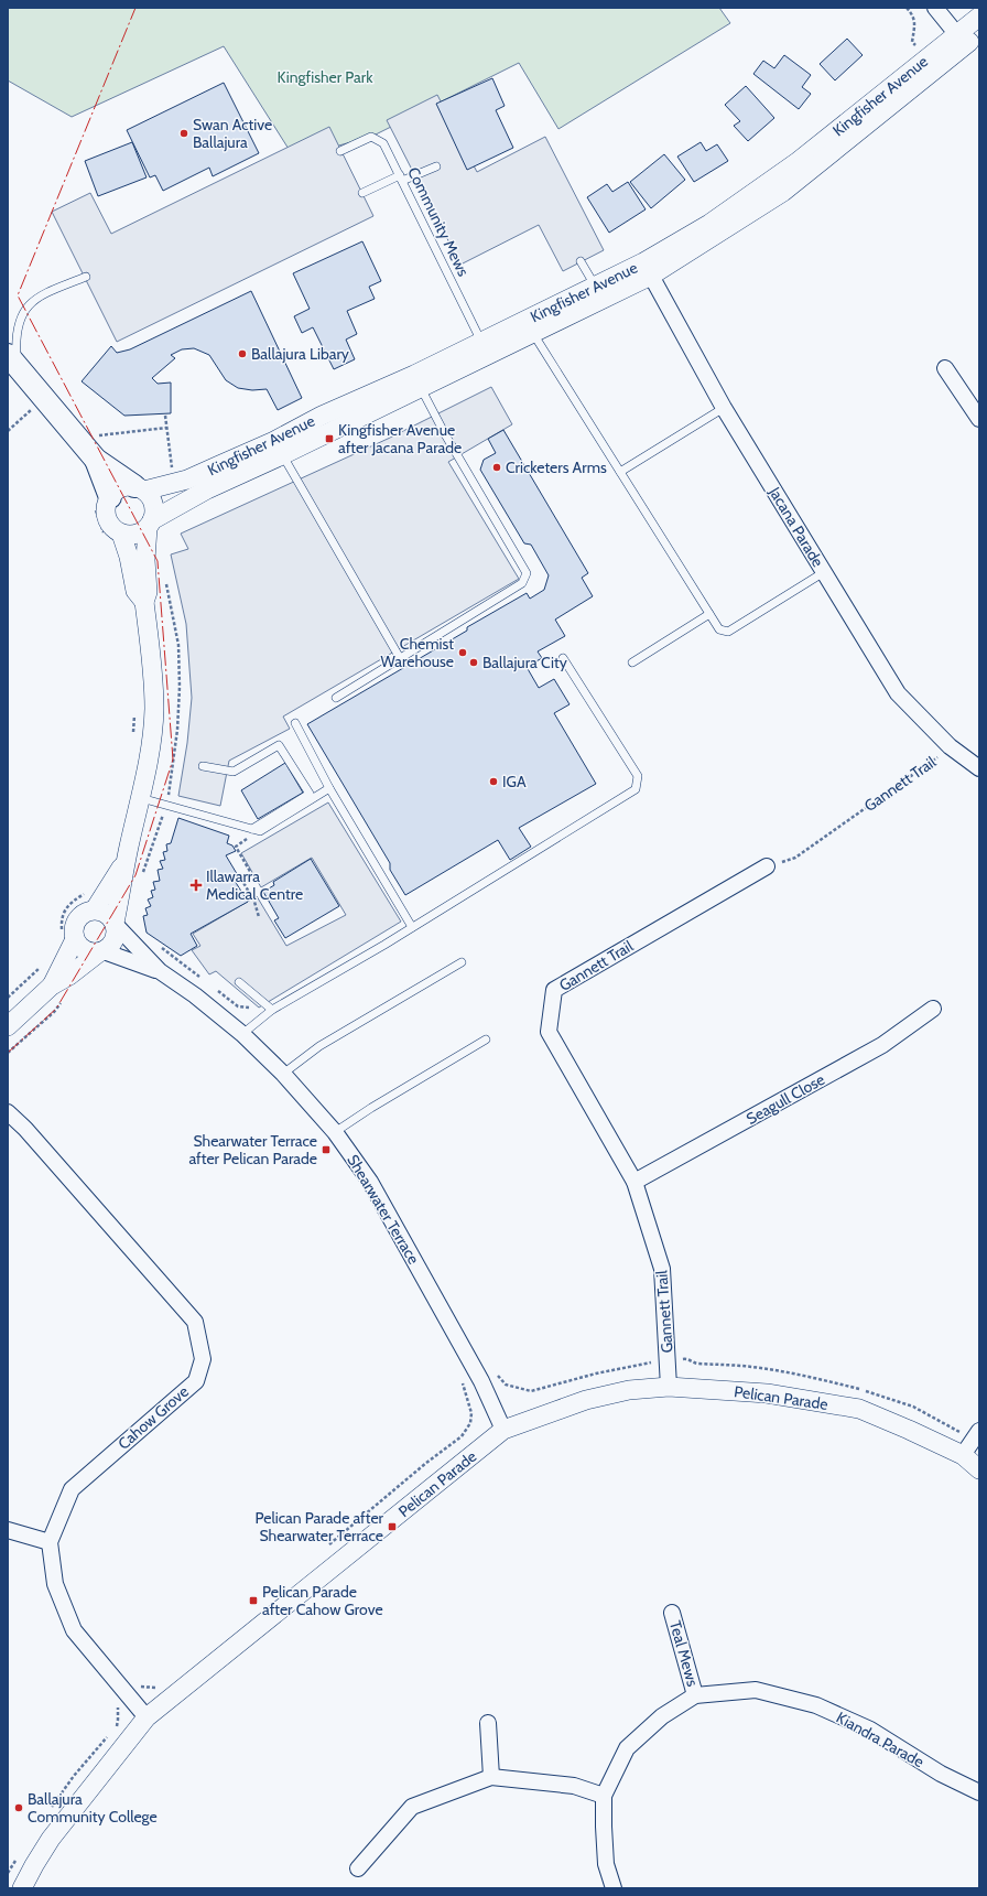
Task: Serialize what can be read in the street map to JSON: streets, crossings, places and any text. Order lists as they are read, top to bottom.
{
  "streets": {
    "street": [
      "Kingfisher Avenue",
      "Jacana Parade",
      "Gannett Trail",
      "Seagull Close",
      "Shearwater Terrace",
      "Pelican Parade",
      "Cahow Grove",
      "Teal Mews",
      "Kiandra Parade"
    ],
    "lane": ["Community Mews"]
  },
  "crossings": [
    ["Kingfisher Avenue", "Community Mews"],
    ["Kingfisher Avenue", "Jacana Parade"],
    ["Jacana Parade", "Gannett Trail"],
    ["Gannett Trail", "Seagull Close"],
    ["Gannett Trail", "Pelican Parade"],
    ["Shearwater Terrace", "Pelican Parade"],
    ["Teal Mews", "Kiandra Parade"]
  ],
  "parks": ["Kingfisher Park"],
  "places": {
    "other": [
      "Swan Active Ballajura",
      "Ballajura Libary",
      "Cricketers Arms",
      "Chemist Warehouse",
      "Ballajura City",
      "IGA",
      "Ballajura Community College"
    ],
    "transit": [
      "Kingfisher Avenue after Jacana Parade",
      "Shearwater Terrace after Pelican Parade",
      "Pelican Parade after Shearwater Terrace",
      "Pelican Parade after Cahow Grove"
    ],
    "health": ["Illawarra Medical Centre"]
  }
}
